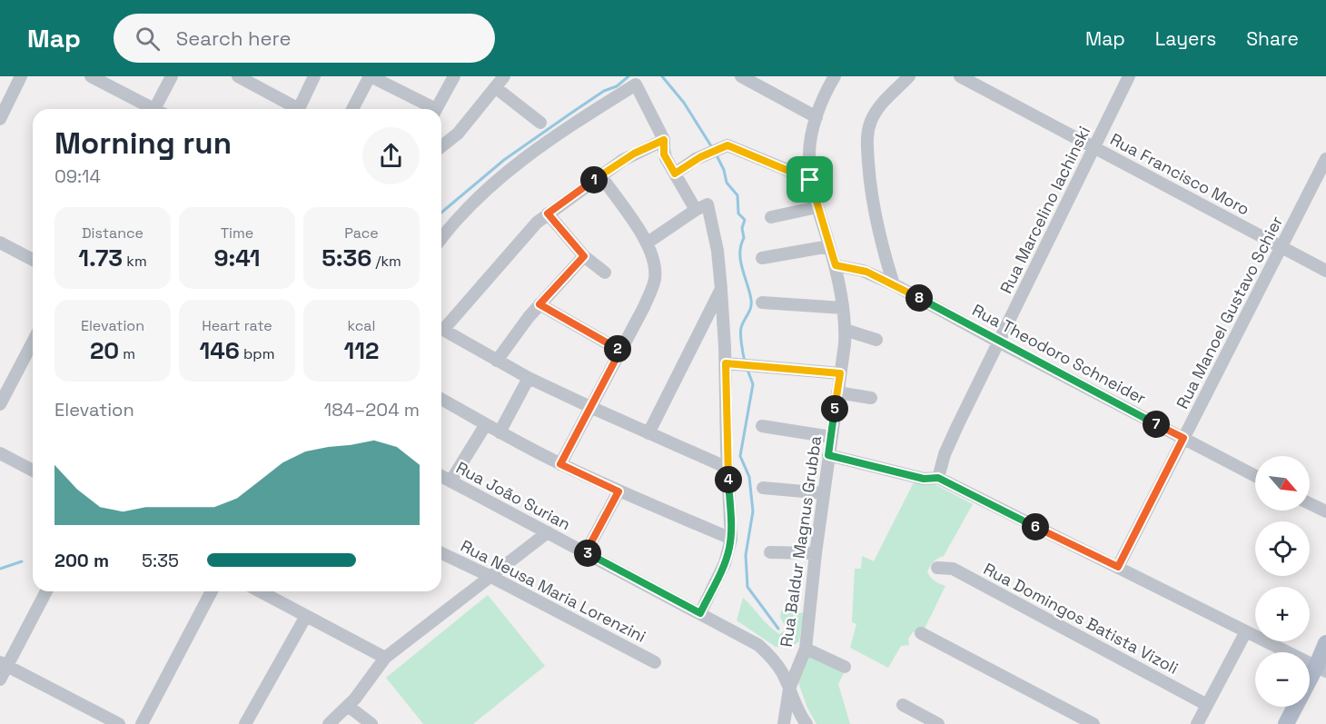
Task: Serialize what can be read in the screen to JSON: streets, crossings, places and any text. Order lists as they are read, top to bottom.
{
  "streets": {
    "street": [
      "Rua Francisco Moro",
      "Rua Marcelino Iachinski",
      "Rua Manoel Gustavo Schier",
      "Rua Theodoro Schneider",
      "Rua João Surian",
      "Rua Baldur Magnus Grubba",
      "Rua Neusa Maria Lorenzini",
      "Rua Domingos Batista Vizoli"
    ]
  },
  "crossings": [
    ["Rua Francisco Moro", "Rua Marcelino Iachinski"],
    ["Rua Francisco Moro", "Rua Manoel Gustavo Schier"],
    ["Rua Marcelino Iachinski", "Rua Theodoro Schneider"],
    ["Rua Manoel Gustavo Schier", "Rua Theodoro Schneider"],
    ["Rua Theodoro Schneider", "Rua Baldur Magnus Grubba"],
    ["Rua João Surian", "Rua Baldur Magnus Grubba"]
  ],
  "north": "bottom right",
  "page": {
    "header": "Map",
    "search": "Search here",
    "nav": ["Map", "Layers", "Share"],
    "heading": ["Morning run", "09:14"],
    "pins": [
      "1",
      "8",
      "2",
      "5",
      "7",
      "4",
      "6",
      "3"
    ],
    "stats": [
      ["Distance", "1.73 km"],
      ["Time", "9:41"],
      ["Pace", "5:36 /km"],
      ["Elevation", "20 m"],
      ["Heart rate", "146 bpm"],
      ["kcal", "112"]
    ],
    "chart": ["Elevation", "184–204 m"],
    "map_buttons": ["+", "−"],
    "list": [
      {
        "name": "200 m",
        "note": "5:35"
      }
    ]
  }
}
